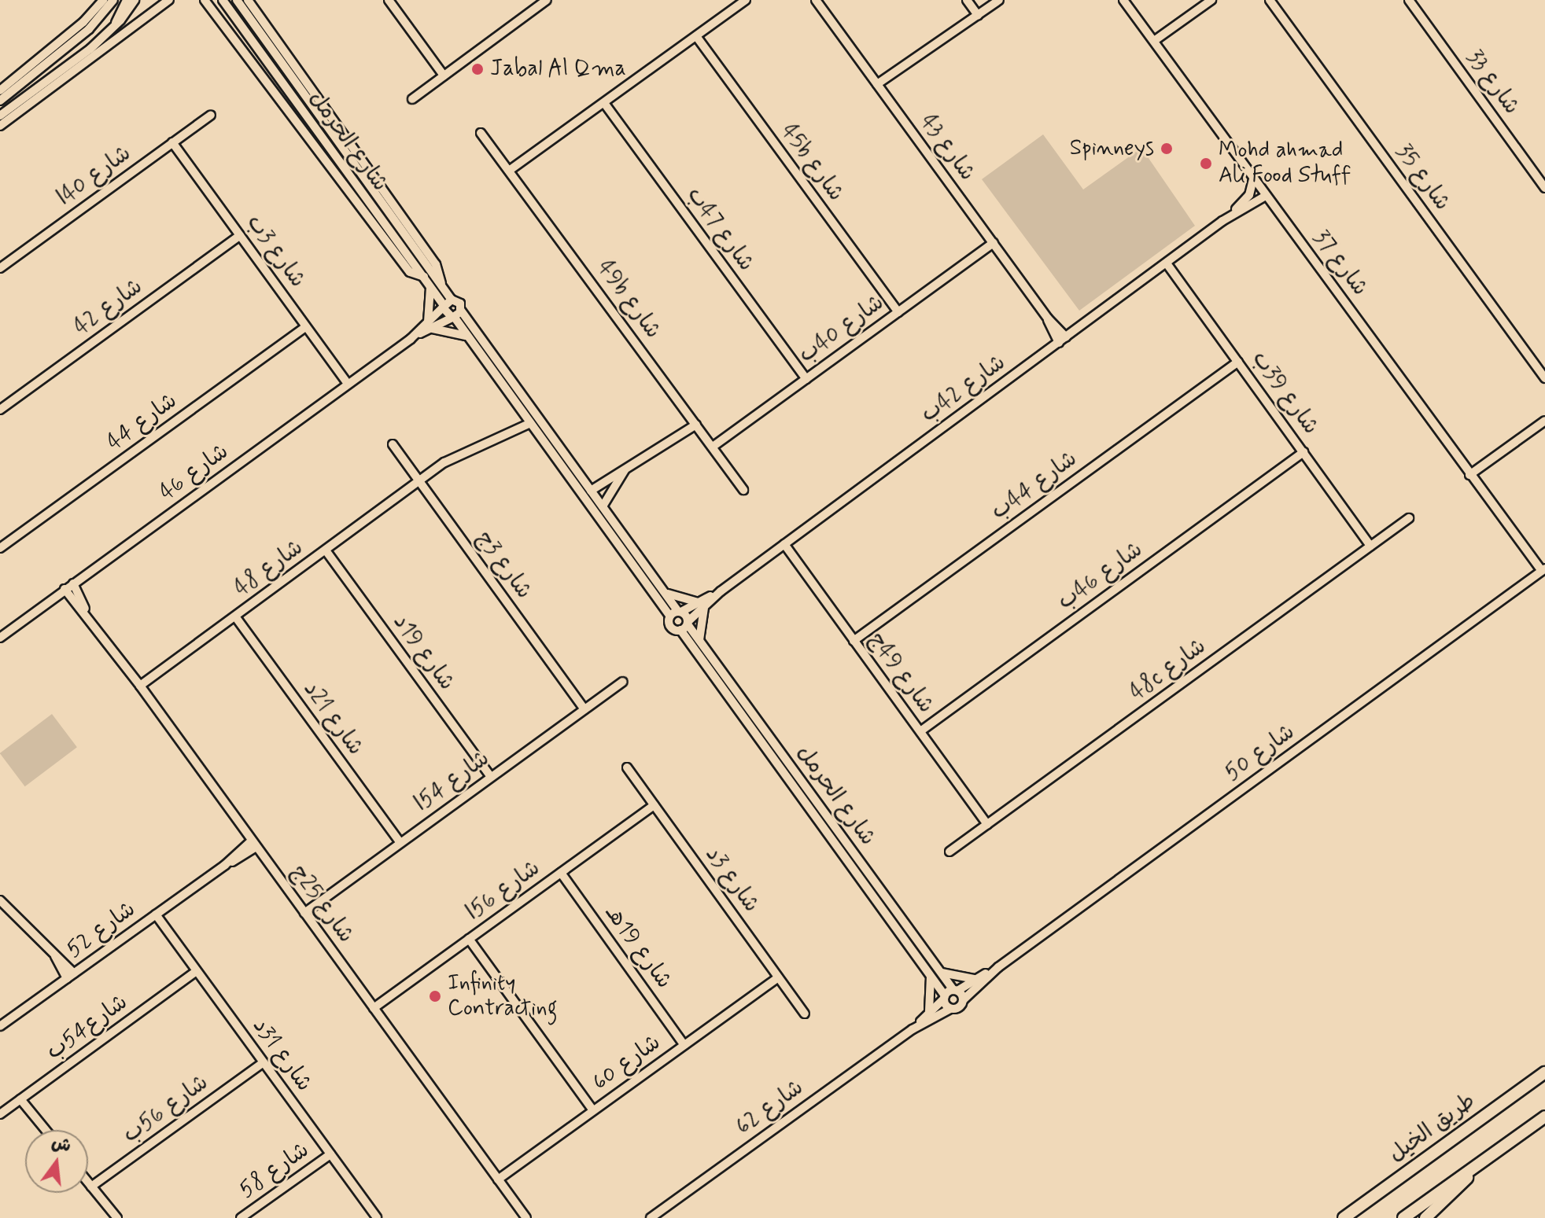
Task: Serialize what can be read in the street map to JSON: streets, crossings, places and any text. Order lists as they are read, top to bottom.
{
  "streets": {
    "highway": ["طريق الخيل"],
    "street": [
      "شارع 33",
      "شارع الحرمل",
      "شارع 43",
      "45b شارع",
      "شارع 40ا",
      "شارع 35",
      "شارع 47ب",
      "شارع 3ب",
      "شارع 37",
      "49b شارع",
      "شارع 42",
      "شارع 40ب",
      "شارع 42ب",
      "شارع 39ب",
      "شارع 44",
      "شارع 46",
      "شارع 44ب",
      "شارع 3ج",
      "شارع 48",
      "شارع 46ب",
      "شارع 19د",
      "48c شارع",
      "شارع 49ج",
      "شارع 21د",
      "شارع 50",
      "شارع 54ا",
      "شارع 3د",
      "شارع 56ا",
      "شارع 25ج",
      "شارع 52",
      "شارع 19هـ",
      "شارع54ب",
      "شارع 31د",
      "شارع 60",
      "شارع 62",
      "شارع 56ب",
      "شارع 58"
    ]
  },
  "crossings": [
    ["شارع الحرمل", "شارع 42ب"],
    ["شارع الحرمل", "شارع 46"],
    ["شارع الحرمل", "شارع 50"],
    ["شارع الحرمل", "شارع 62"],
    ["شارع 43", "شارع 40ب"],
    ["شارع 43", "شارع 42ب"],
    ["45b شارع", "شارع 40ب"],
    ["شارع 40ا", "شارع 3ب"],
    ["شارع 47ب", "شارع 40ب"],
    ["شارع 3ب", "شارع 42"],
    ["شارع 3ب", "شارع 44"],
    ["شارع 3ب", "شارع 46"],
    ["شارع 37", "شارع 42ب"],
    ["شارع 37", "شارع 50"],
    ["49b شارع", "شارع 40ب"],
    ["شارع 42ب", "شارع 39ب"],
    ["شارع 42ب", "شارع 49ج"],
    ["شارع 39ب", "شارع 44ب"],
    ["شارع 39ب", "شارع 46ب"],
    ["شارع 39ب", "48c شارع"],
    ["شارع 46", "شارع 25ج"],
    ["شارع 44ب", "شارع 49ج"],
    ["شارع 3ج", "شارع 48"],
    ["شارع 3ج", "شارع 54ا"],
    ["شارع 48", "شارع 19د"],
    ["شارع 48", "شارع 21د"],
    ["شارع 48", "شارع 25ج"],
    ["شارع 46ب", "شارع 49ج"],
    ["شارع 19د", "شارع 54ا"],
    ["48c شارع", "شارع 49ج"],
    ["شارع 21د", "شارع 54ا"],
    ["شارع 50", "شارع 62"],
    ["شارع 54ا", "شارع 25ج"],
    ["شارع 3د", "شارع 56ا"],
    ["شارع 3د", "شارع 60"],
    ["شارع 56ا", "شارع 25ج"],
    ["شارع 56ا", "شارع 19هـ"],
    ["شارع 25ج", "شارع 52"],
    ["شارع 25ج", "شارع 60"],
    ["شارع 52", "شارع 31د"],
    ["شارع 19هـ", "شارع 60"],
    ["شارع54ب", "شارع 31د"],
    ["شارع 31د", "شارع 56ب"],
    ["شارع 31د", "شارع 58"]
  ],
  "places": [
    "Jabal Al Qma",
    "Spinneys",
    "Mohd ahmad Ali Food Stuff",
    "Infinity Contracting"
  ],
  "north": "top"
}
